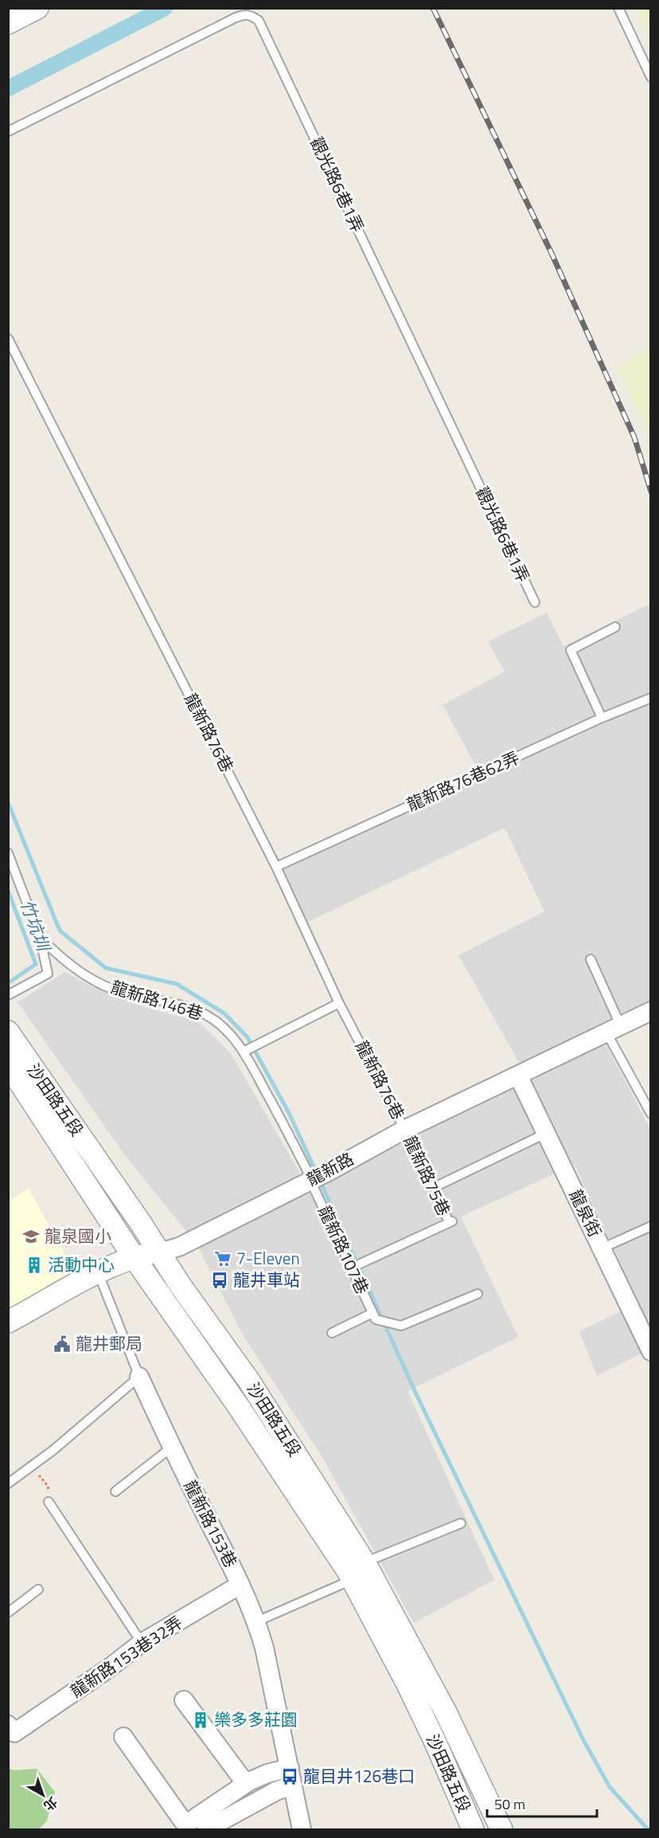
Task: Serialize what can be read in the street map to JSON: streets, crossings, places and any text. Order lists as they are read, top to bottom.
{
  "streets": {
    "street": [
      "沙田路五段",
      "龍新路",
      "龍泉街",
      "龍新路153巷",
      "龍新路153巷32弄"
    ],
    "lane": [
      "觀光路6巷1弄",
      "龍新路76巷",
      "龍新路76巷62弄",
      "龍新路146巷",
      "龍新路75巷",
      "龍新路107巷"
    ]
  },
  "crossings": [
    ["龍新路76巷", "龍新路76巷62弄"],
    ["龍新路76巷", "龍新路"],
    ["龍新路76巷", "龍新路75巷"],
    ["龍新路146巷", "龍新路"],
    ["龍新路146巷", "龍新路107巷"],
    ["沙田路五段", "龍新路"],
    ["龍新路", "龍新路75巷"],
    ["龍新路", "龍泉街"],
    ["龍新路", "龍新路107巷"],
    ["龍新路", "龍新路153巷"],
    ["龍新路75巷", "龍新路107巷"],
    ["龍新路153巷", "龍新路153巷32弄"]
  ],
  "water": ["竹坑圳"],
  "places": {
    "school or university": ["龍泉國小"],
    "supermarket": ["7-Eleven"],
    "building": ["活動中心", "樂多多莊園"],
    "bus stop": ["龍井車站", "龍目井126巷口"],
    "public building": ["龍井郵局"]
  },
  "scale_bar": "50 m",
  "north": "bottom right"
}
